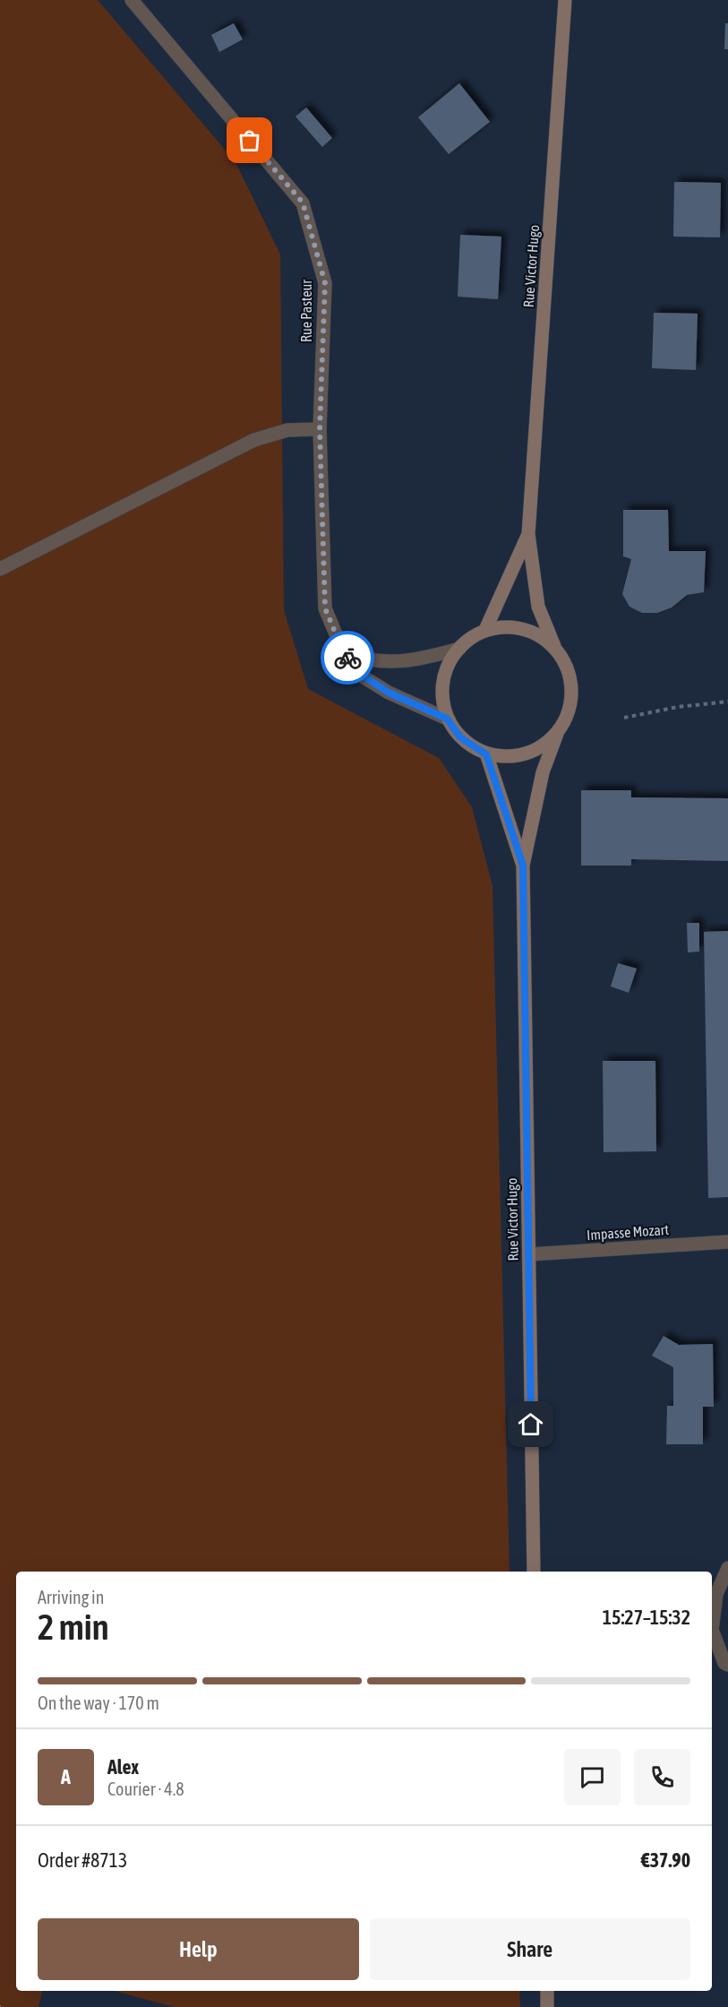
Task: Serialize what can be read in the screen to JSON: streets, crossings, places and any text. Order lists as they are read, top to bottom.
{
  "streets": {
    "street": ["Rue Victor Hugo", "Rue Pasteur", "Impasse Mozart"]
  },
  "crossings": [
    ["Rue Victor Hugo", "Rue Pasteur"],
    ["Rue Victor Hugo", "Impasse Mozart"]
  ],
  "page": {
    "heading": ["2 min", "Arriving in", "15:27–15:32"],
    "panel": [
      "Alex",
      "Courier · 4.8",
      "Order #8713",
      "€37.90"
    ],
    "bar": "On the way · 170 m",
    "round": "A",
    "buttons": ["Help", "Share"]
  }
}
